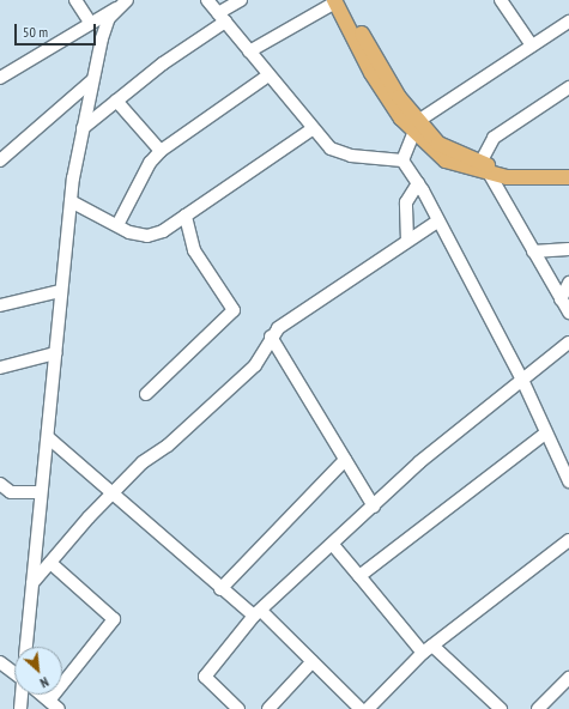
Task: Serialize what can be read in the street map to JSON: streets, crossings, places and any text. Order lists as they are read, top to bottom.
{
  "scale_bar": "50 m",
  "north": "bottom right"
}
